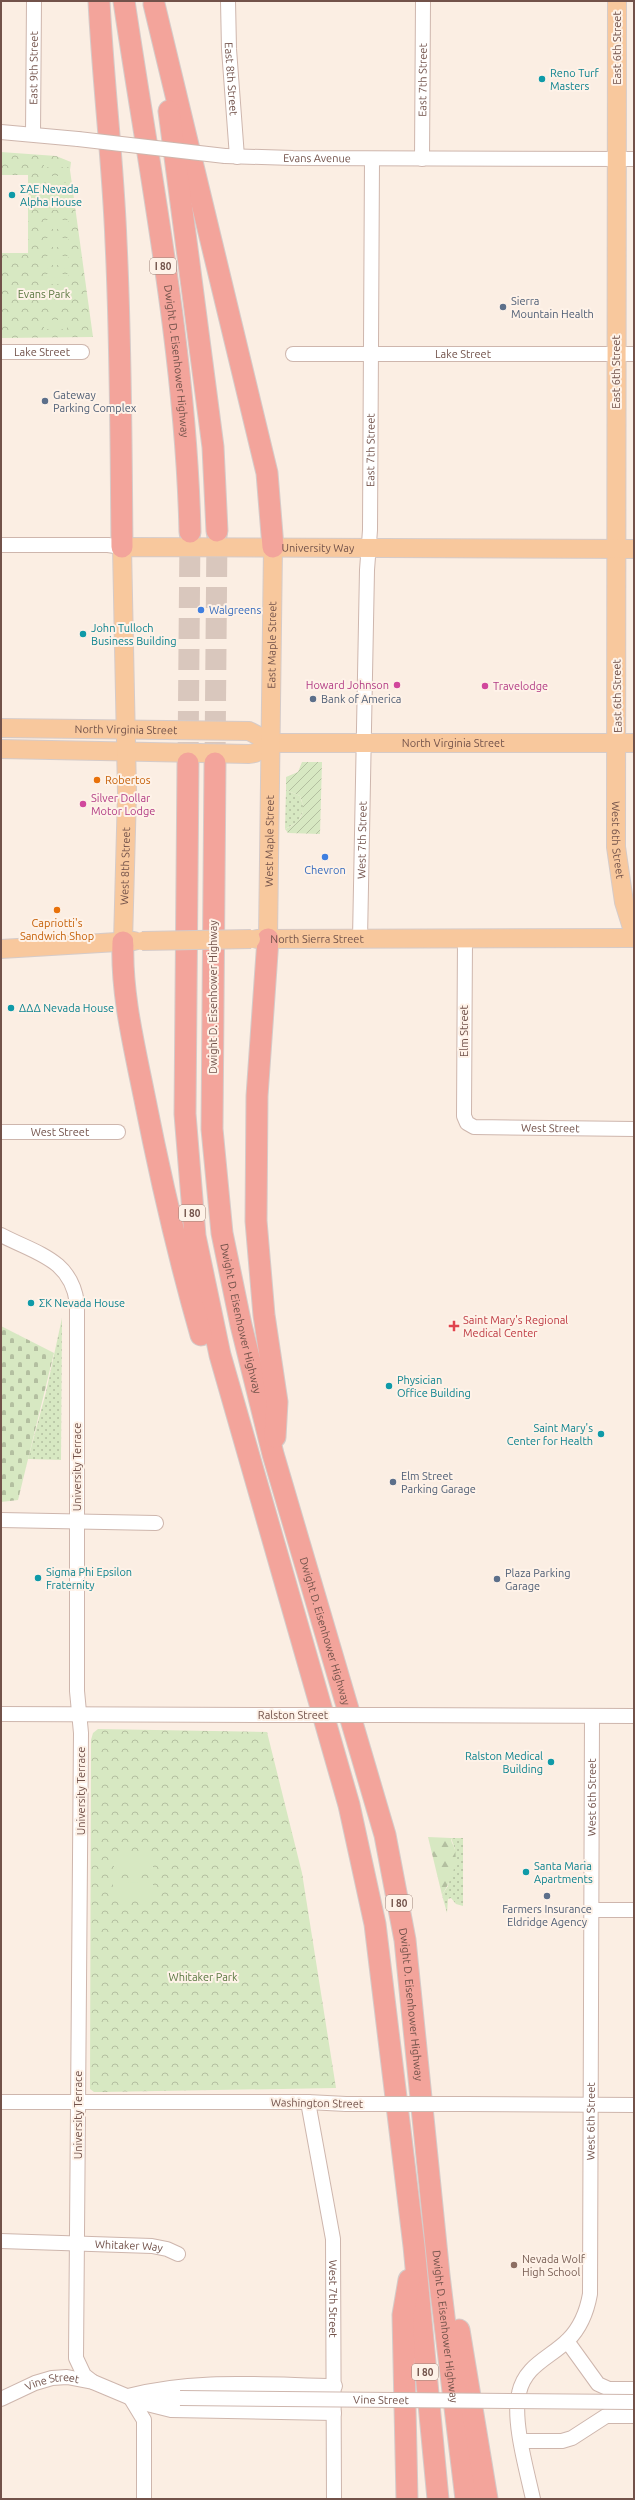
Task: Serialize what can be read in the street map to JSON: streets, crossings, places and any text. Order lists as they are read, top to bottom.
{
  "streets": {
    "highway": ["I 80", "Dwight D. Eisenhower Highway"],
    "main road": [
      "East 6th Street",
      "University Way",
      "East Maple Street",
      "North Virginia Street",
      "West 6th Street",
      "West Maple Street",
      "West 8th Street",
      "North Sierra Street"
    ],
    "street": [
      "East 9th Street",
      "East 8th Street",
      "East 7th Street",
      "Evans Avenue",
      "Lake Street",
      "West 7th Street",
      "Elm Street",
      "West Street",
      "University Terrace",
      "Ralston Street",
      "Washington Street",
      "Whitaker Way",
      "Vine Street"
    ]
  },
  "crossings": [
    ["East 6th Street", "Evans Avenue"],
    ["East 6th Street", "Lake Street"],
    ["East 6th Street", "University Way"],
    ["East 6th Street", "North Virginia Street"],
    ["East 6th Street", "West 6th Street"],
    ["East 9th Street", "Evans Avenue"],
    ["East 8th Street", "Evans Avenue"],
    ["East 7th Street", "Evans Avenue"],
    ["East 7th Street", "Lake Street"],
    ["East 7th Street", "University Way"],
    ["East 7th Street", "North Virginia Street"],
    ["East 7th Street", "West 7th Street"],
    ["University Way", "East Maple Street"],
    ["East Maple Street", "North Virginia Street"],
    ["East Maple Street", "West Maple Street"],
    ["North Virginia Street", "West 7th Street"],
    ["North Virginia Street", "West 6th Street"],
    ["North Virginia Street", "West Maple Street"],
    ["North Virginia Street", "West 8th Street"],
    ["West 7th Street", "North Sierra Street"],
    ["West 7th Street", "Washington Street"],
    ["West 7th Street", "Vine Street"],
    ["West 6th Street", "Ralston Street"],
    ["West 6th Street", "Washington Street"],
    ["West Maple Street", "North Sierra Street"],
    ["West 8th Street", "North Sierra Street"],
    ["North Sierra Street", "Elm Street"],
    ["Elm Street", "West Street"],
    ["University Terrace", "Ralston Street"],
    ["University Terrace", "Washington Street"],
    ["University Terrace", "Whitaker Way"],
    ["University Terrace", "Vine Street"]
  ],
  "parks": ["Evans Park", "Whitaker Park"],
  "places": {
    "other": [
      "Reno Turf Masters",
      "ΣΑΕ Nevada Alpha House",
      "Sierra Mountain Health",
      "Gateway Parking Complex",
      "Walgreens",
      "John Tulloch Business Building",
      "Howard Johnson",
      "Travelodge",
      "Bank of America",
      "Robertos",
      "Silver Dollar Motor Lodge",
      "Chevron",
      "Capriotti's Sandwich Shop",
      "ΔΔΔ Nevada House",
      "ΣΚ Nevada House",
      "Physician Office Building",
      "Saint Mary's Center for Health",
      "Elm Street Parking Garage",
      "Sigma Phi Epsilon Fraternity",
      "Plaza Parking Garage",
      "Ralston Medical Building",
      "Santa Maria Apartments",
      "Farmers Insurance Eldridge Agency",
      "Nevada Wolf High School"
    ],
    "health": ["Saint Mary's Regional Medical Center"]
  }
}
